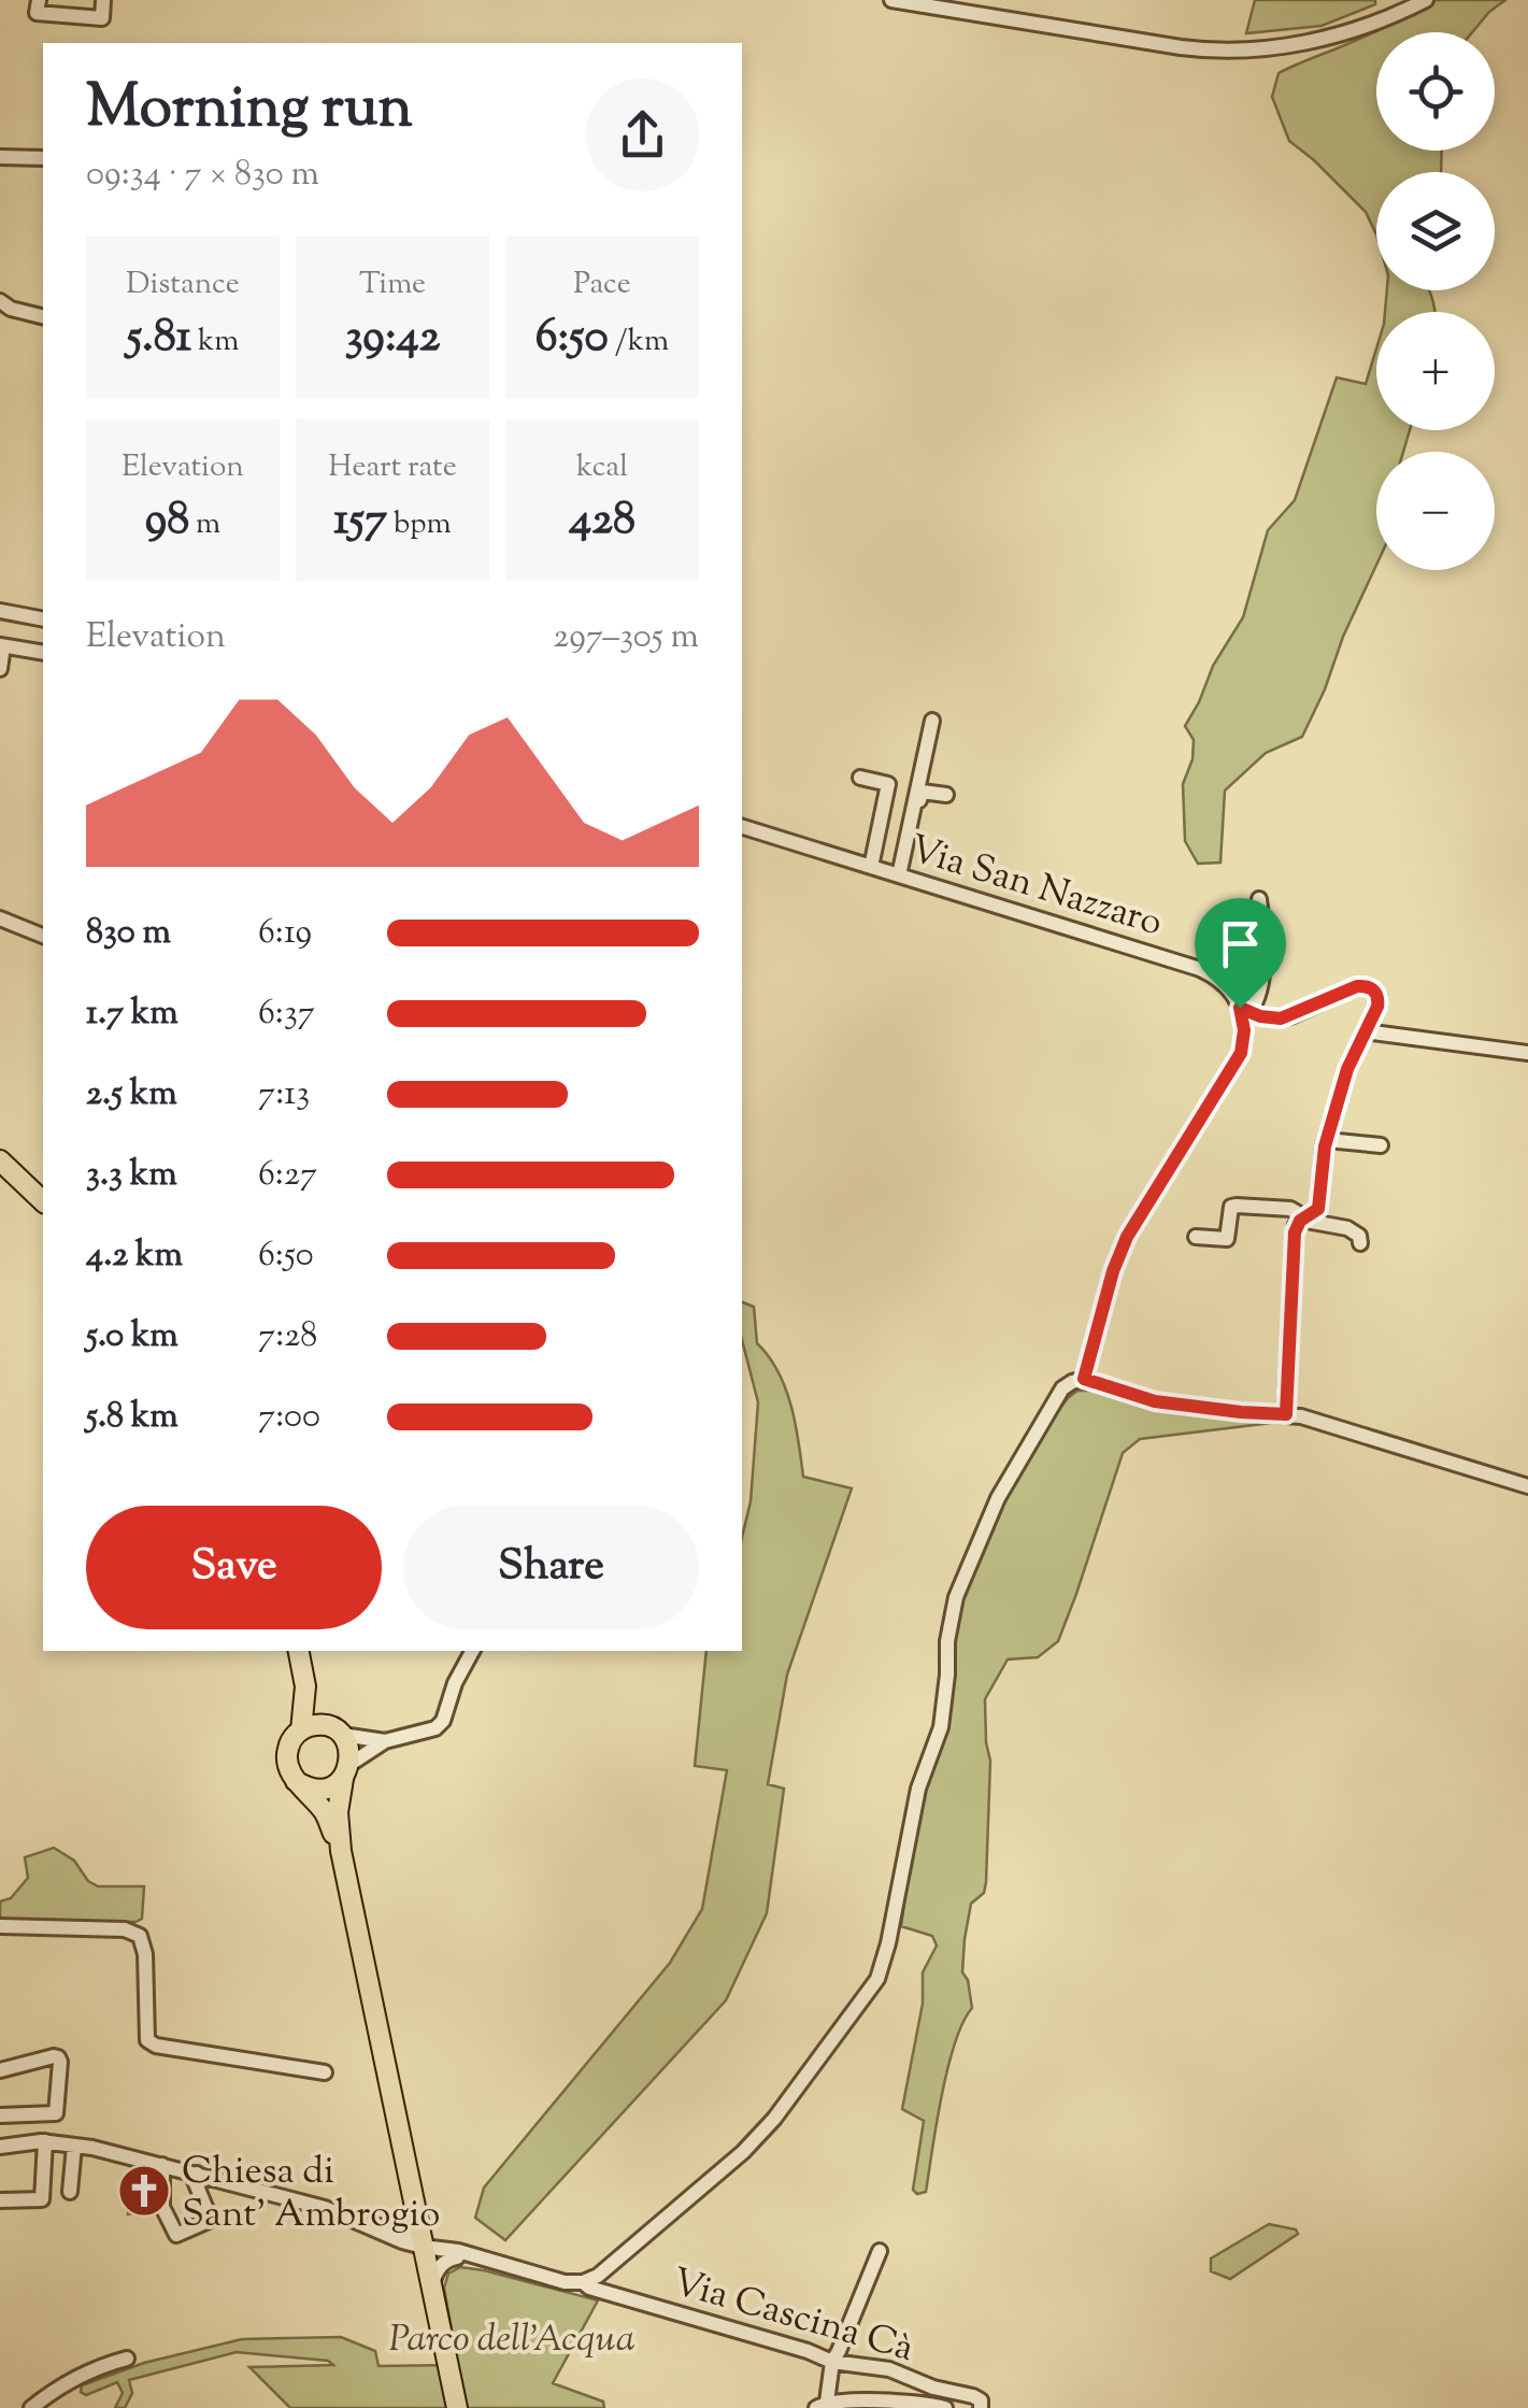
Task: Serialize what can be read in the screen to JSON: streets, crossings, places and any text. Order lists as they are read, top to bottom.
{
  "streets": {
    "street": ["Via San Nazzaro", "Via Cascina Cà"]
  },
  "parks": ["Parco dell'Acqua"],
  "places": {
    "church": ["Chiesa di Sant' Ambrogio"]
  },
  "page": {
    "map_buttons": ["+", "−"],
    "heading": ["Morning run", "09:34 · 7 × 830 m"],
    "stats": [
      ["Distance", "5.81 km"],
      ["Time", "39:42"],
      ["Pace", "6:50 /km"],
      ["Elevation", "98 m"],
      ["Heart rate", "157 bpm"],
      ["kcal", "428"]
    ],
    "chart": ["Elevation", "297–305 m"],
    "list": [
      {
        "name": "830 m",
        "note": "6:19"
      },
      {
        "name": "1.7 km",
        "note": "6:37"
      },
      {
        "name": "2.5 km",
        "note": "7:13"
      },
      {
        "name": "3.3 km",
        "note": "6:27"
      },
      {
        "name": "4.2 km",
        "note": "6:50"
      },
      {
        "name": "5.0 km",
        "note": "7:28"
      },
      {
        "name": "5.8 km",
        "note": "7:00"
      }
    ],
    "buttons": ["Save", "Share"]
  }
}
